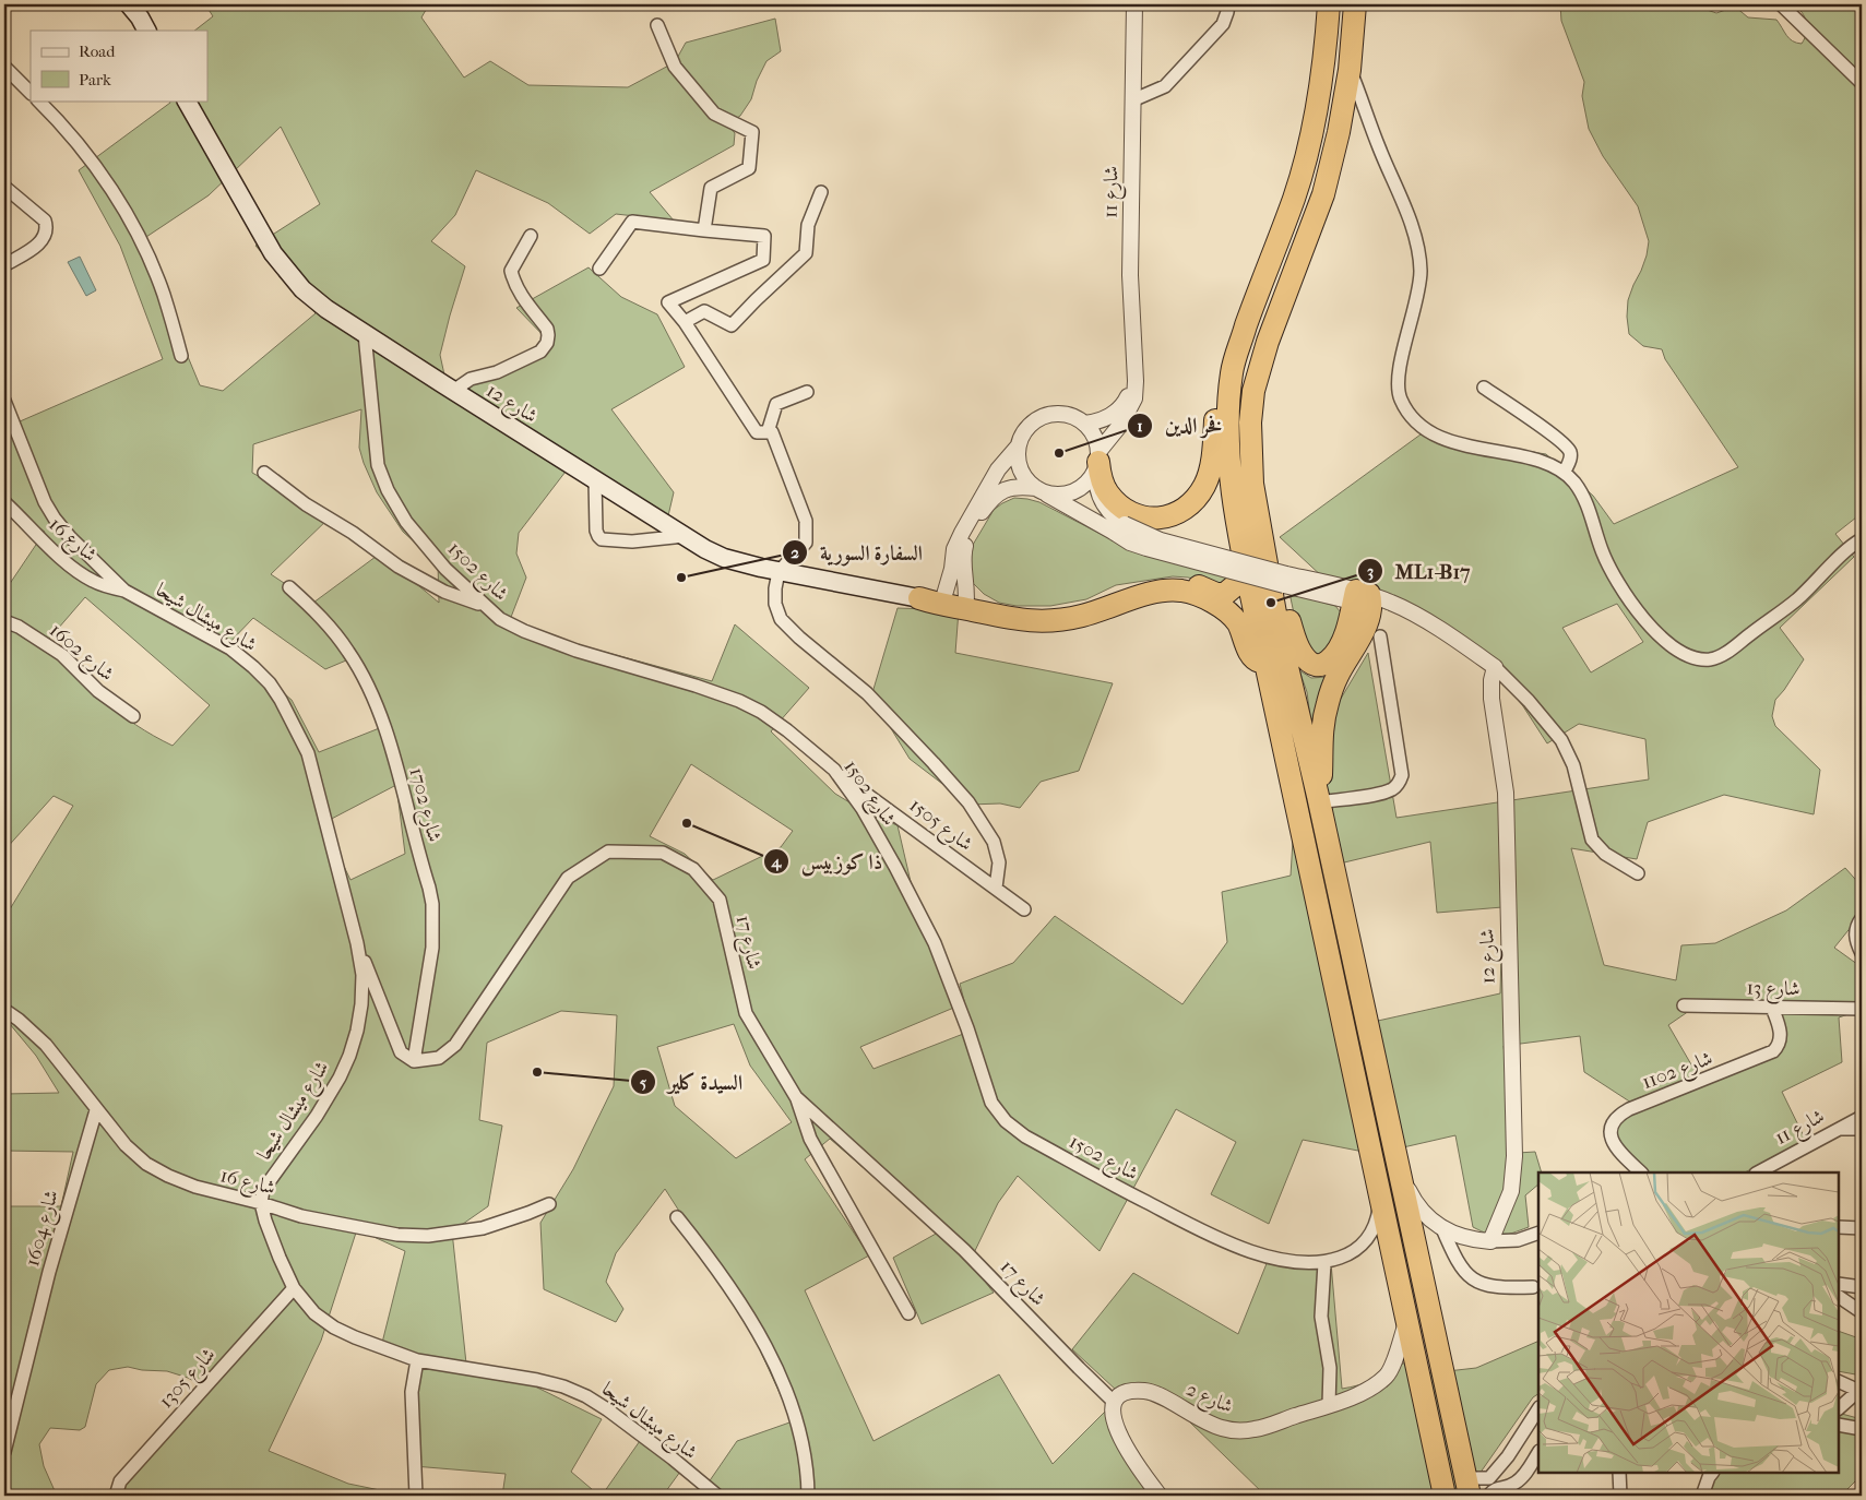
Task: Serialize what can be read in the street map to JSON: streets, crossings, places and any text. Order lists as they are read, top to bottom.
{
  "streets": {
    "main road": ["شارع 12"],
    "street": [
      "شارع 11",
      "شارع 16",
      "شارع 1502",
      "شارع ميشال شيحا",
      "شارع 1602",
      "شارع 1702",
      "شارع 1505",
      "شارع 17",
      "شارع 13",
      "شارع 1102",
      "شارع 1604",
      "شارع 1305",
      "شارع 2"
    ]
  },
  "crossings": [
    ["شارع 12", "شارع 1502"],
    ["شارع 16", "شارع ميشال شيحا"],
    ["شارع 16", "شارع 1604"],
    ["شارع 1502", "شارع 1505"],
    ["شارع ميشال شيحا", "شارع 1305"],
    ["شارع 1702", "شارع 17"],
    ["شارع 17", "شارع 2"],
    ["شارع 13", "شارع 1102"]
  ],
  "places": [
    "فخر الدين",
    "السفارة السورية",
    "ML1-B17",
    "ذا كوزبيس",
    "السيدة كلير"
  ],
  "legend": ["Road", "Park"]
}
